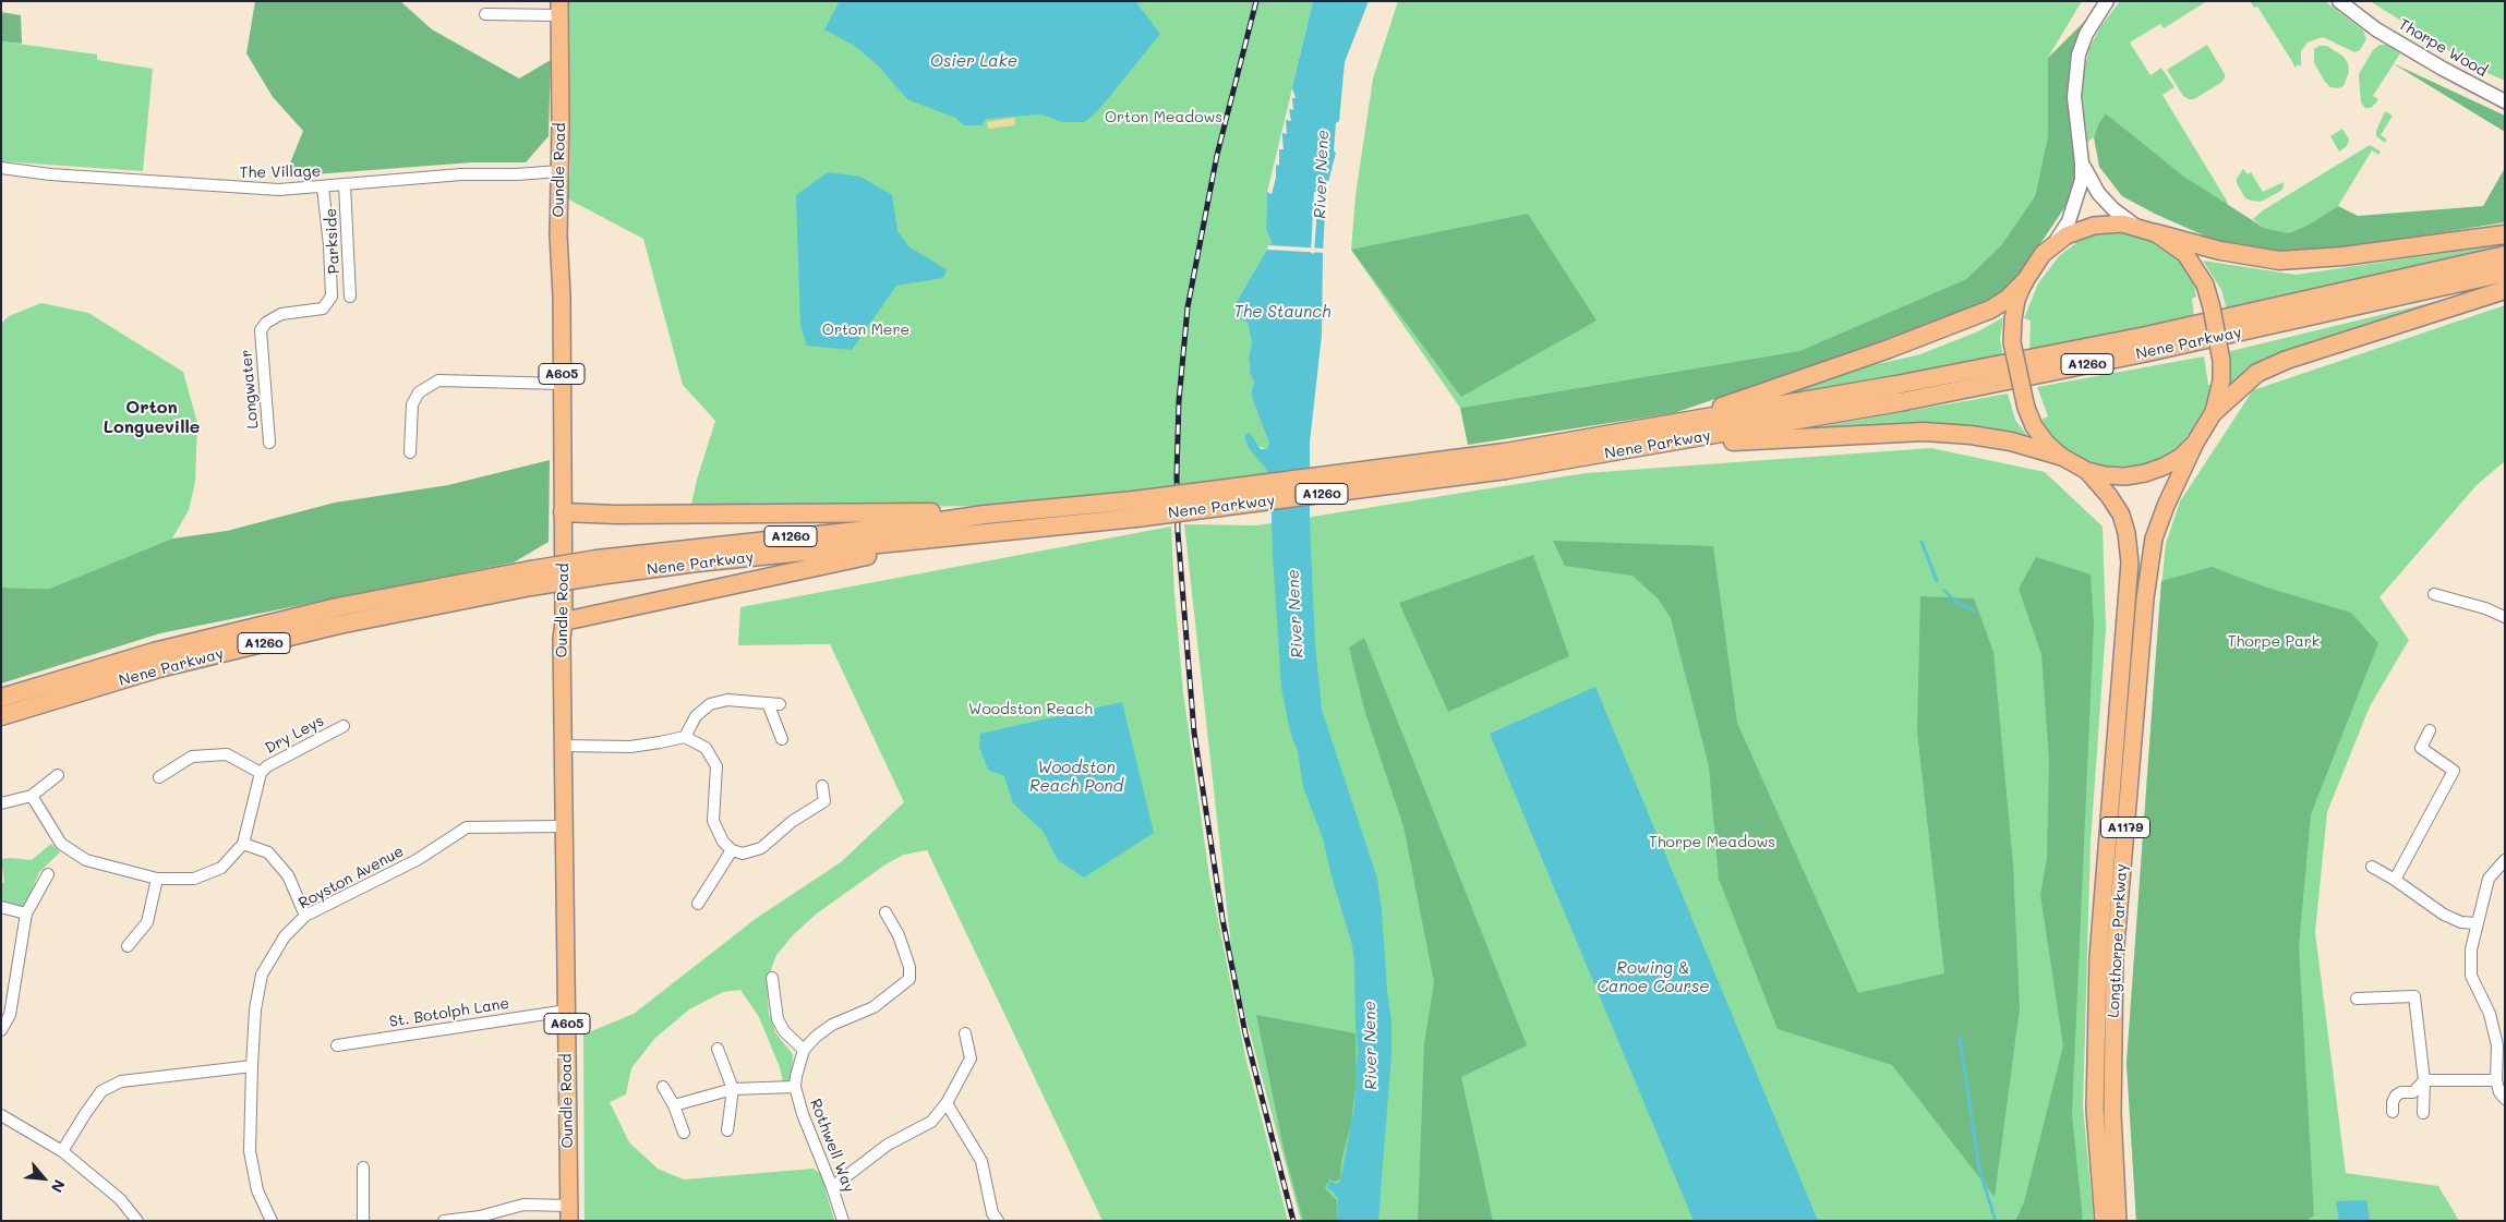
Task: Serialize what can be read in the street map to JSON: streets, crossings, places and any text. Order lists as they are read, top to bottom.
{
  "streets": {
    "highway": ["Nene Parkway", "A1260"],
    "main road": [
      "Oundle Road",
      "A605",
      "A1179",
      "Longthorpe Parkway"
    ],
    "street": [
      "Thorpe Wood",
      "The Village",
      "Parkside",
      "Longwater",
      "Dry Leys",
      "Royston Avenue",
      "St. Botolph Lane",
      "Rothwell Way"
    ]
  },
  "crossings": [
    ["Oundle Road", "The Village"],
    ["Oundle Road", "Royston Avenue"],
    ["Oundle Road", "St. Botolph Lane"],
    ["The Village", "Parkside"],
    ["The Village", "Longwater"]
  ],
  "districts": ["Orton Longueville"],
  "water": [
    "Osier Lake",
    "River Nene",
    "The Staunch",
    "Woodston Reach Pond",
    "Rowing & Canoe Course"
  ],
  "parks": [
    "Orton Meadows",
    "Orton Mere",
    "Thorpe Park",
    "Woodston Reach",
    "Thorpe Meadows"
  ],
  "north": "bottom right"
}
